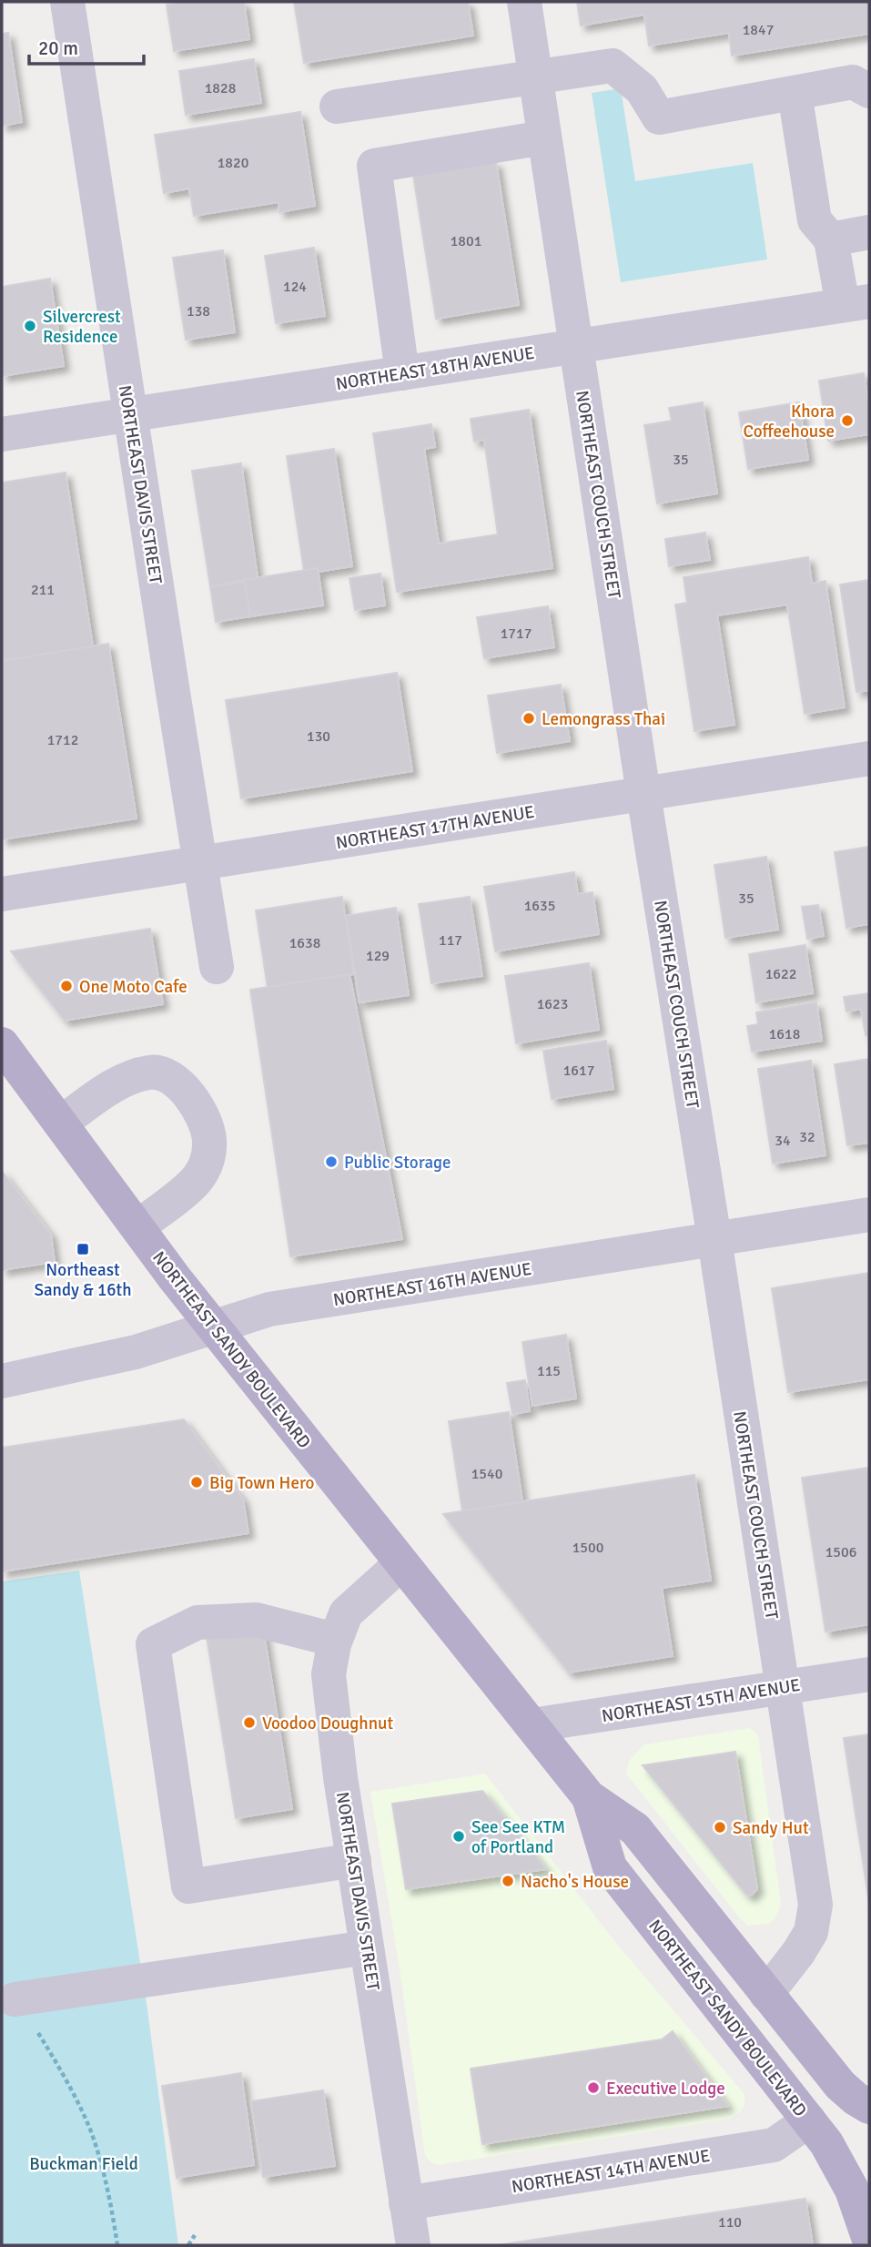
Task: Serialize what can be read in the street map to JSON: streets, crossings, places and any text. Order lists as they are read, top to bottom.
{
  "streets": {
    "main road": ["NORTHEAST SANDY BOULEVARD"],
    "street": [
      "NORTHEAST 18TH AVENUE",
      "NORTHEAST DAVIS STREET",
      "NORTHEAST COUCH STREET",
      "NORTHEAST 17TH AVENUE",
      "NORTHEAST 16TH AVENUE",
      "NORTHEAST 15TH AVENUE",
      "NORTHEAST 14TH AVENUE"
    ]
  },
  "crossings": [
    ["NORTHEAST 18TH AVENUE", "NORTHEAST DAVIS STREET"],
    ["NORTHEAST 18TH AVENUE", "NORTHEAST COUCH STREET"],
    ["NORTHEAST DAVIS STREET", "NORTHEAST 17TH AVENUE"],
    ["NORTHEAST DAVIS STREET", "NORTHEAST SANDY BOULEVARD"],
    ["NORTHEAST DAVIS STREET", "NORTHEAST 14TH AVENUE"],
    ["NORTHEAST COUCH STREET", "NORTHEAST 17TH AVENUE"],
    ["NORTHEAST COUCH STREET", "NORTHEAST 16TH AVENUE"],
    ["NORTHEAST COUCH STREET", "NORTHEAST SANDY BOULEVARD"],
    ["NORTHEAST COUCH STREET", "NORTHEAST 15TH AVENUE"],
    ["NORTHEAST 16TH AVENUE", "NORTHEAST SANDY BOULEVARD"],
    ["NORTHEAST SANDY BOULEVARD", "NORTHEAST 15TH AVENUE"],
    ["NORTHEAST SANDY BOULEVARD", "NORTHEAST 14TH AVENUE"]
  ],
  "parks": ["Buckman Field"],
  "places": {
    "other": [
      "Silvercrest Residence",
      "Khora Coffeehouse",
      "Lemongrass Thai",
      "One Moto Cafe",
      "Public Storage",
      "Big Town Hero",
      "Voodoo Doughnut",
      "Sandy Hut",
      "See See KTM of Portland",
      "Nacho's House",
      "Executive Lodge"
    ],
    "transit": ["Northeast Sandy & 16th"]
  },
  "house_numbers": [
    "1847",
    "1828",
    "1820",
    "1801",
    "124",
    "138",
    "35",
    "211",
    "1717",
    "130",
    "1712",
    "35",
    "1635",
    "117",
    "1638",
    "129",
    "1622",
    "1623",
    "1618",
    "1617",
    "32",
    "34",
    "115",
    "1540",
    "1500",
    "1506",
    "110"
  ],
  "scale_bar": "20 m"
}
